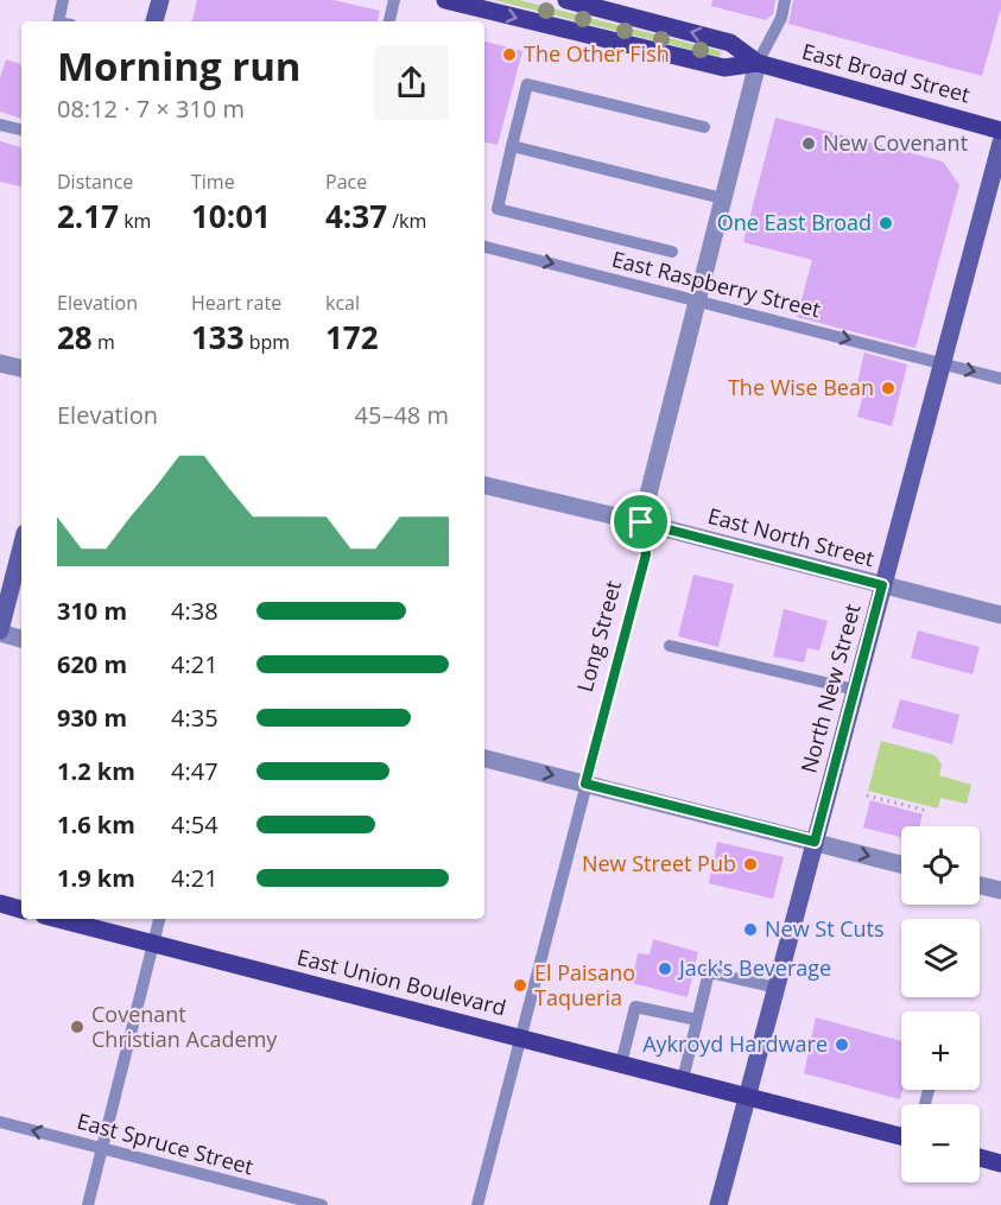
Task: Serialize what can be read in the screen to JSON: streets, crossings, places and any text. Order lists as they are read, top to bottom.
{
  "streets": {
    "main road": ["East Broad Street", "North New Street", "East Union Boulevard"],
    "street": ["East North Street", "Long Street"],
    "lane": ["East Raspberry Street", "East Spruce Street"]
  },
  "crossings": [
    ["East Broad Street", "Long Street"],
    ["East Raspberry Street", "Long Street"],
    ["East Raspberry Street", "North New Street"],
    ["East North Street", "Long Street"],
    ["East North Street", "North New Street"],
    ["Long Street", "East Union Boulevard"],
    ["North New Street", "East Union Boulevard"]
  ],
  "places": [
    "The Other Fish",
    "New Covenant",
    "One East Broad",
    "The Wise Bean",
    "New Street Pub",
    "New St Cuts",
    "Jack's Beverage",
    "El Paisano Taqueria",
    "Covenant Christian Academy",
    "Aykroyd Hardware"
  ],
  "page": {
    "heading": ["Morning run", "08:12 · 7 × 310 m"],
    "stats": [
      ["Distance", "2.17 km"],
      ["Time", "10:01"],
      ["Pace", "4:37 /km"],
      ["Elevation", "28 m"],
      ["Heart rate", "133 bpm"],
      ["kcal", "172"]
    ],
    "chart": ["Elevation", "45–48 m"],
    "list": [
      {
        "name": "310 m",
        "note": "4:38"
      },
      {
        "name": "620 m",
        "note": "4:21"
      },
      {
        "name": "930 m",
        "note": "4:35"
      },
      {
        "name": "1.2 km",
        "note": "4:47"
      },
      {
        "name": "1.6 km",
        "note": "4:54"
      },
      {
        "name": "1.9 km",
        "note": "4:21"
      }
    ],
    "map_buttons": ["+", "−"]
  }
}
